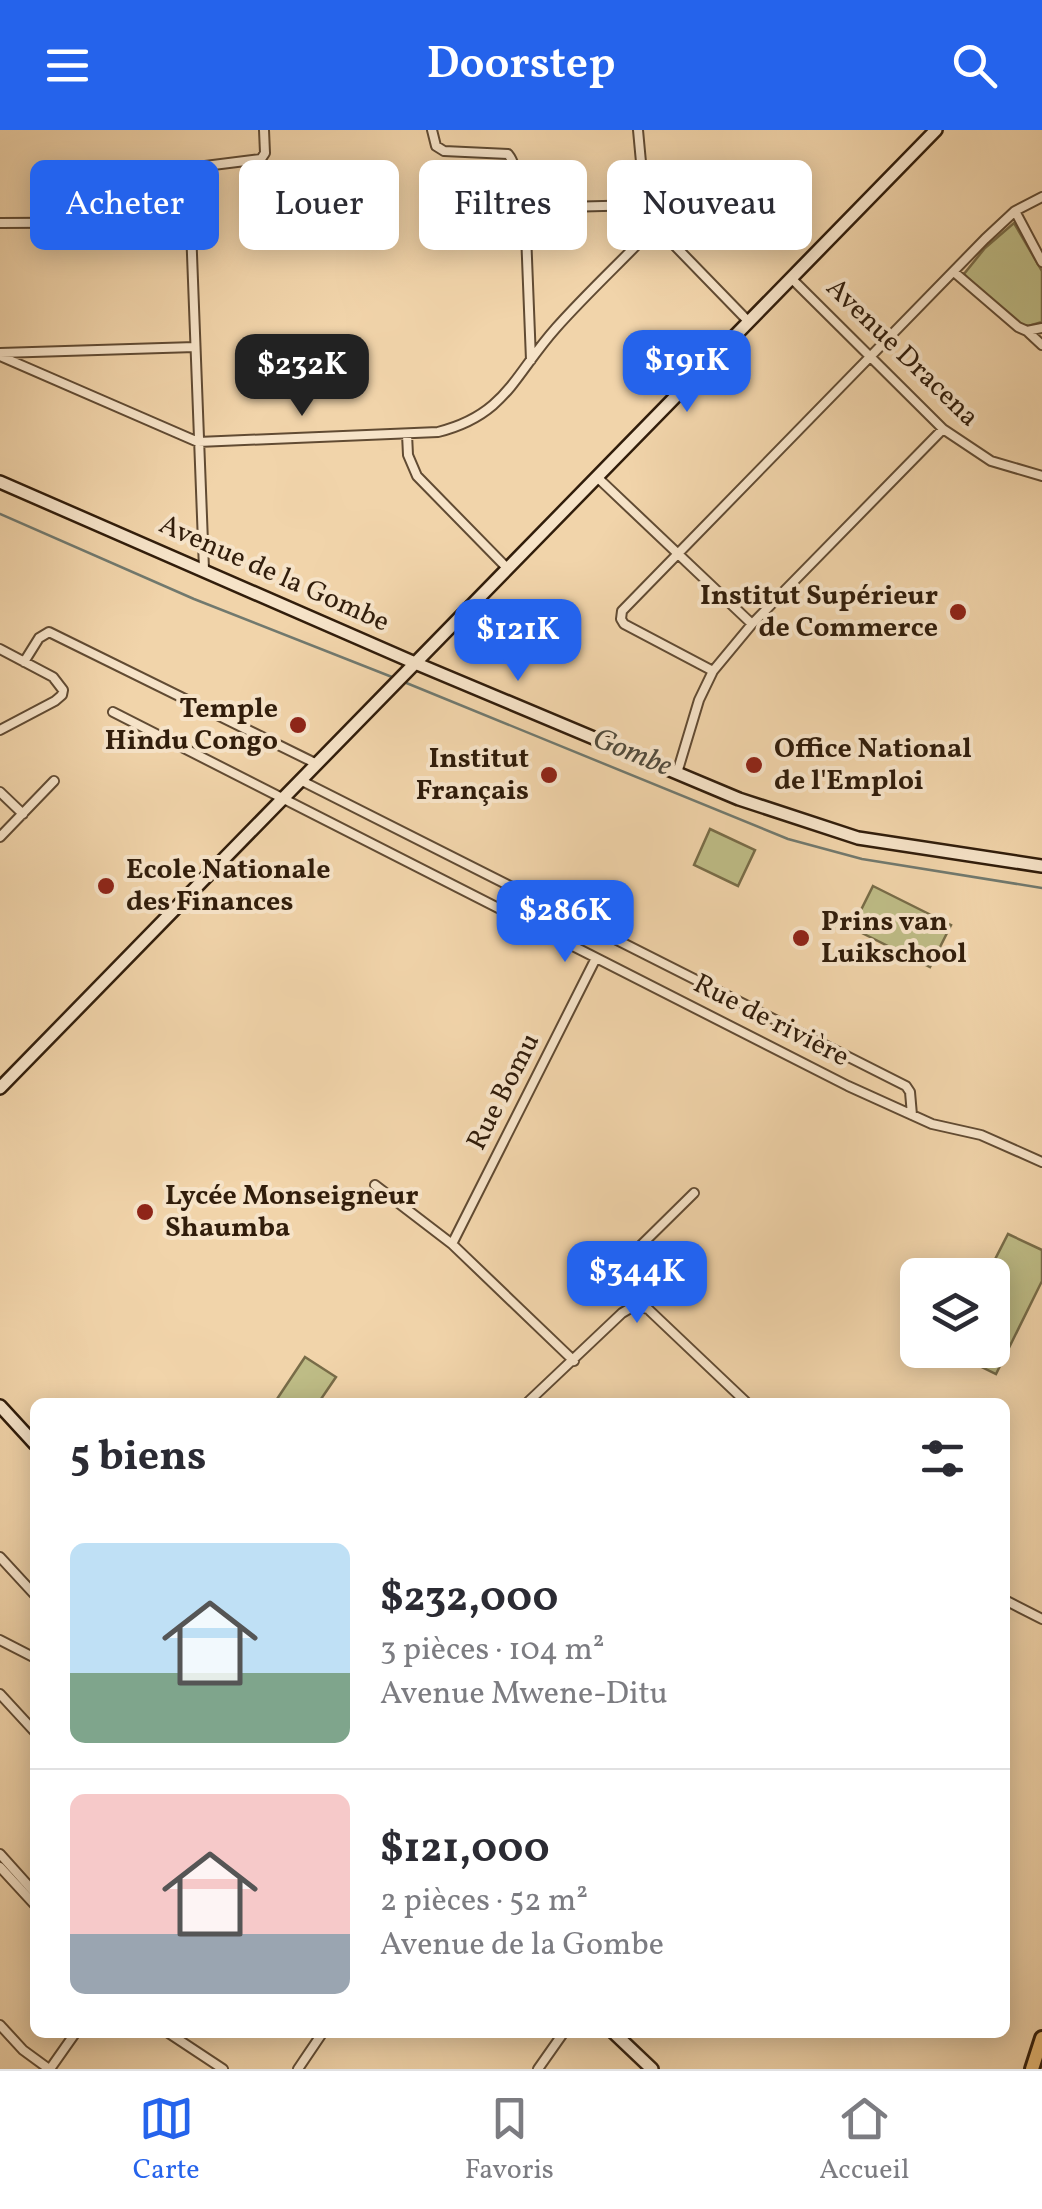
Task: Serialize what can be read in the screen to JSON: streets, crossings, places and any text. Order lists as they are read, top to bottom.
{
  "streets": {
    "street": [
      "Avenue Dracena",
      "Avenue de la Gombe",
      "Rue de rivière",
      "Rue Bomu"
    ]
  },
  "crossings": [
    ["Rue de rivière", "Rue Bomu"]
  ],
  "water": ["Gombe"],
  "places": [
    "Institut Supérieur de Commerce",
    "Temple Hindu Congo",
    "Office National de l'Emploi",
    "Institut Français",
    "Ecole Nationale des Finances",
    "Prins van Luikschool",
    "Lycée Monseigneur Shaumba"
  ],
  "page": {
    "header": "Doorstep",
    "chip": [
      "Acheter",
      "Louer",
      "Filtres",
      "Nouveau"
    ],
    "price": [
      "$191K",
      "$232K",
      "$121K",
      "$286K",
      "$344K"
    ],
    "heading": "5 biens",
    "list": [
      {
        "name": "$232,000",
        "note": "3 pièces · 104 m² · Avenue Mwene-Ditu"
      },
      {
        "name": "$121,000",
        "note": "2 pièces · 52 m² · Avenue de la Gombe"
      }
    ],
    "tabs": ["Carte", "Favoris", "Accueil"]
  }
}
